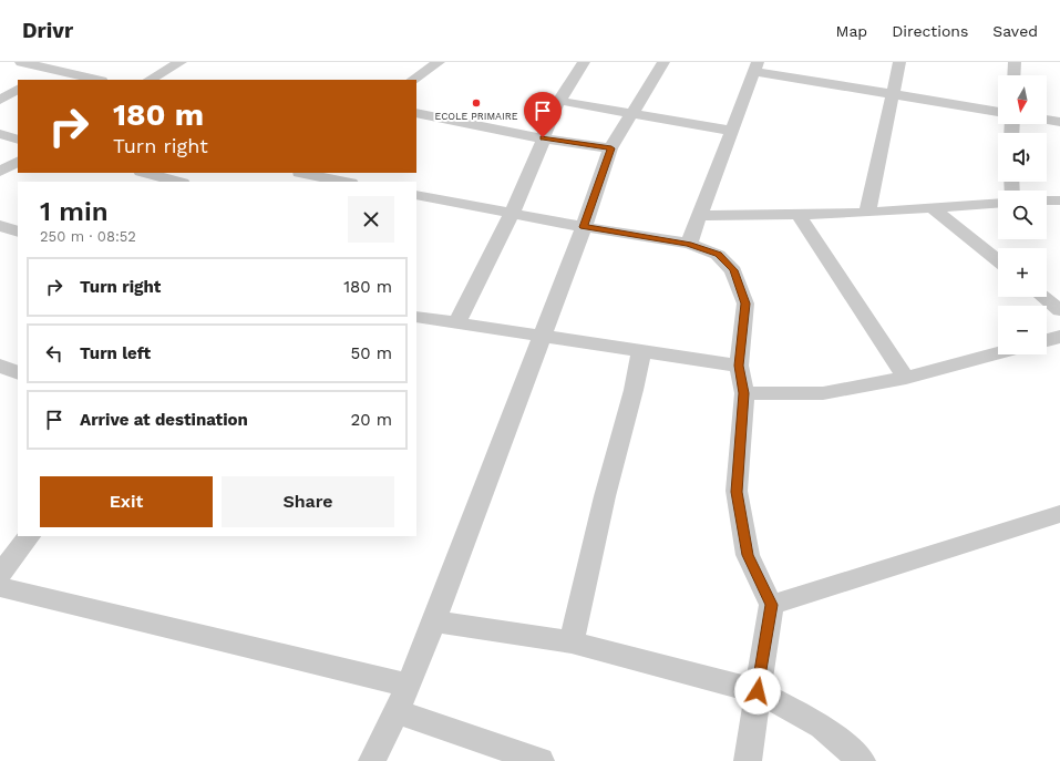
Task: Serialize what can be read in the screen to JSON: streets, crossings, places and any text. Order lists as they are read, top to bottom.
{
  "places": ["ECOLE PRIMAIRE"],
  "north": "bottom",
  "page": {
    "header": "Drivr",
    "nav": ["Map", "Directions", "Saved"],
    "map_buttons": ["+", "−"],
    "turn": ["180 m", "Turn right"],
    "heading": ["1 min", "250 m · 08:52"],
    "list": [
      {
        "name": "Turn right",
        "value": "180 m"
      },
      {
        "name": "Turn left",
        "value": "50 m"
      },
      {
        "name": "Arrive at destination",
        "value": "20 m"
      }
    ],
    "buttons": ["Exit", "Share"]
  }
}
